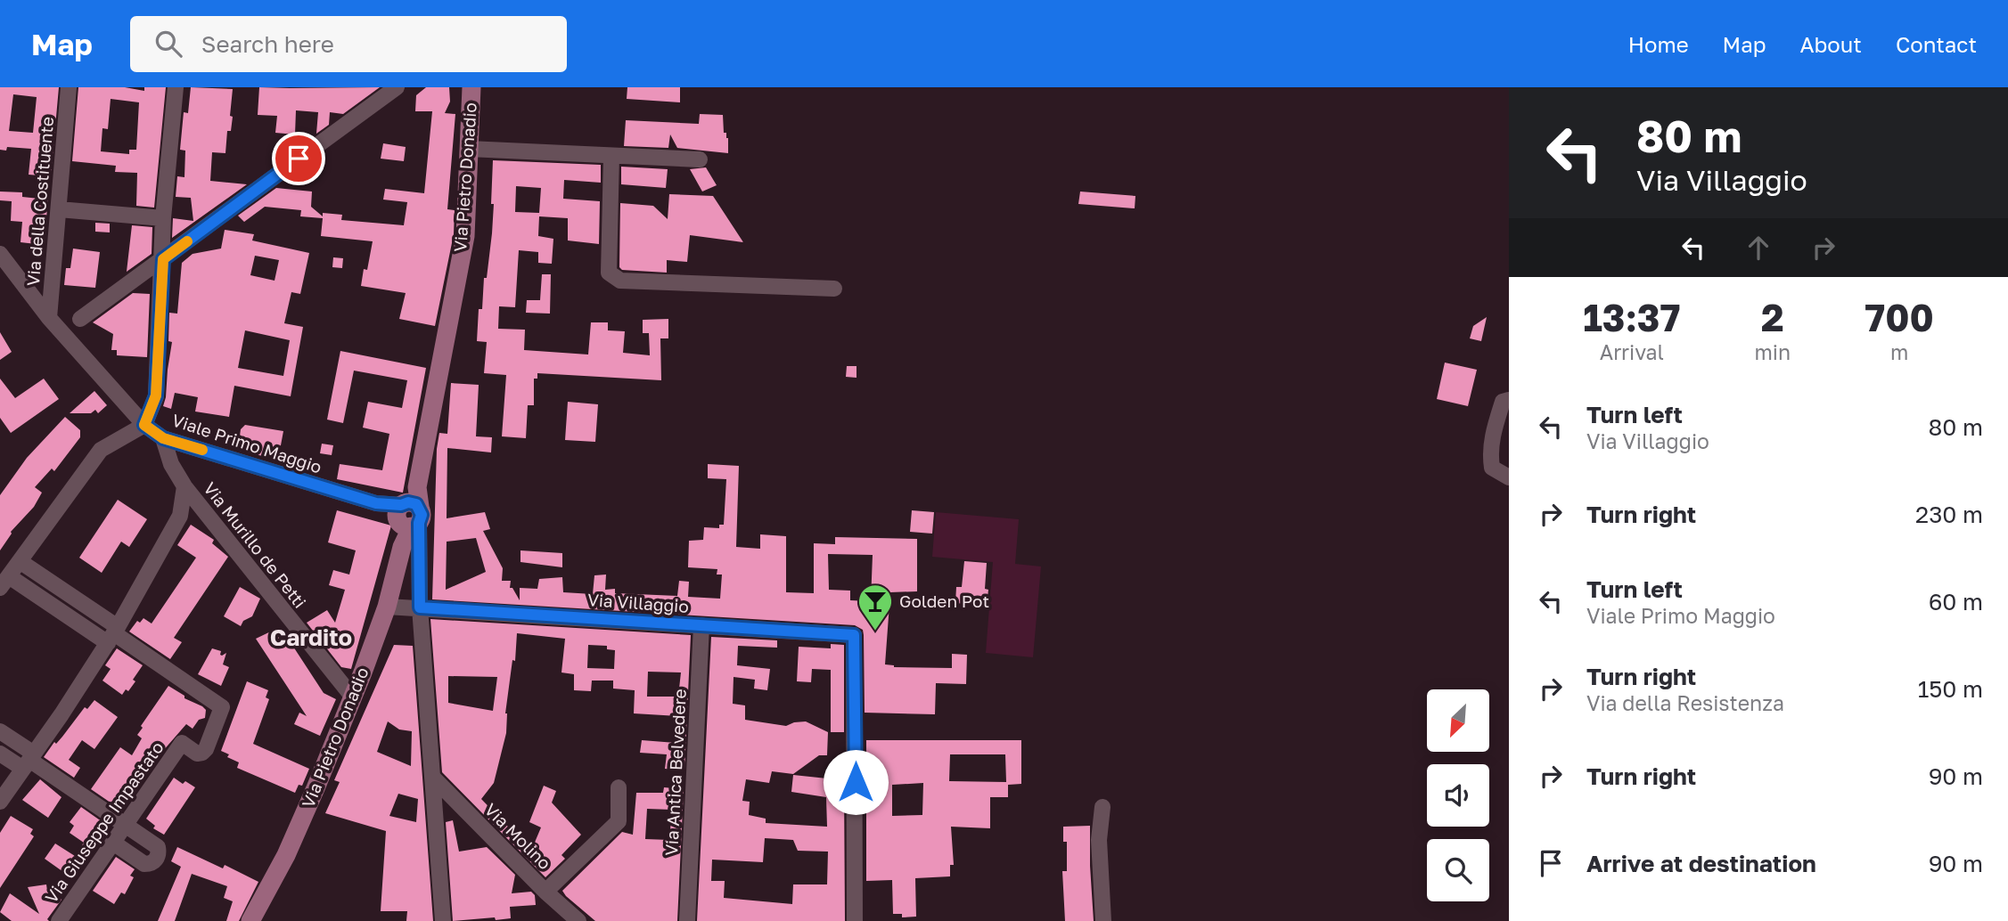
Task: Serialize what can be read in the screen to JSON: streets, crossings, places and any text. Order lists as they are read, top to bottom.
{
  "streets": {
    "main road": ["Via Pietro Donadio"],
    "street": [
      "Via della Costituente",
      "Viale Primo Maggio",
      "Via Murillo de Petti",
      "Via Villaggio",
      "Via Antica Belvedere",
      "Via Giuseppe Impastato",
      "Via Molino"
    ]
  },
  "crossings": [
    ["Via Pietro Donadio", "Viale Primo Maggio"],
    ["Via Pietro Donadio", "Via Murillo de Petti"],
    ["Via Pietro Donadio", "Via Villaggio"],
    ["Via della Costituente", "Viale Primo Maggio"],
    ["Viale Primo Maggio", "Via Murillo de Petti"],
    ["Via Villaggio", "Via Antica Belvedere"]
  ],
  "districts": ["Cardito"],
  "places": {
    "bar": ["Golden Pot"]
  },
  "north": "bottom left",
  "page": {
    "header": "Map",
    "search": "Search here",
    "nav": [
      "Home",
      "Map",
      "About",
      "Contact"
    ],
    "turn": ["80 m", "Via Villaggio"],
    "eta": [
      "13:37",
      "Arrival",
      "2",
      "min",
      "700",
      "m"
    ],
    "list": [
      {
        "name": "Turn left",
        "note": "Via Villaggio",
        "value": "80 m"
      },
      {
        "name": "Turn right",
        "value": "230 m"
      },
      {
        "name": "Turn left",
        "note": "Viale Primo Maggio",
        "value": "60 m"
      },
      {
        "name": "Turn right",
        "note": "Via della Resistenza",
        "value": "150 m"
      },
      {
        "name": "Turn right",
        "value": "90 m"
      },
      {
        "name": "Arrive at destination",
        "value": "90 m"
      }
    ]
  }
}
